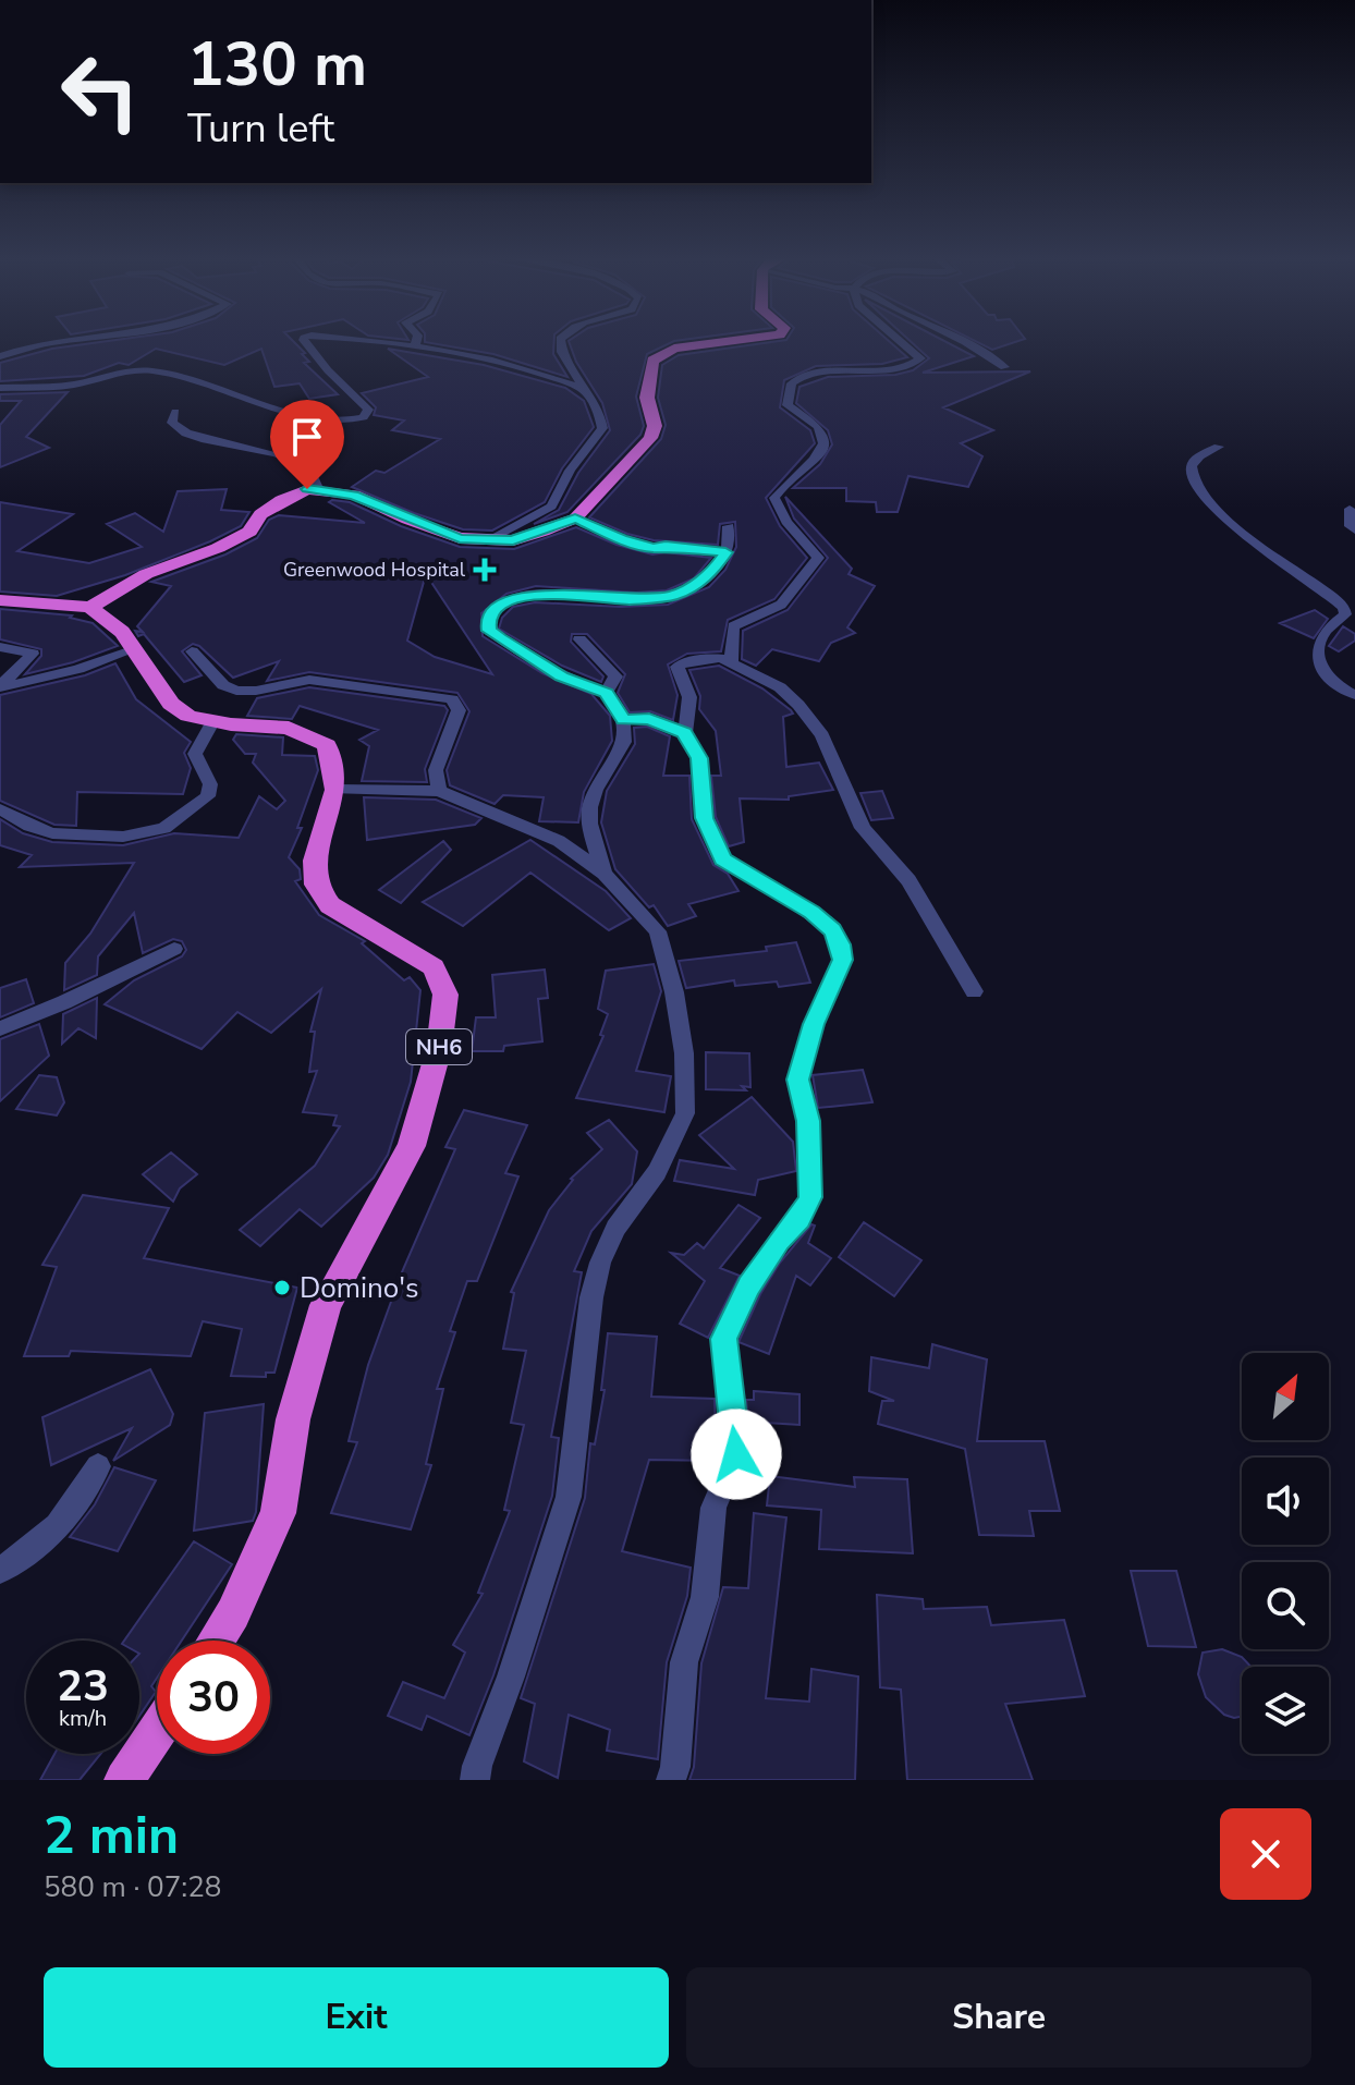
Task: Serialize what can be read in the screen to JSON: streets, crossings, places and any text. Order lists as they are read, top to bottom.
{
  "streets": {
    "highway": ["NH6"]
  },
  "places": {
    "health": ["Greenwood Hospital"],
    "other": ["Domino's"]
  },
  "north": "top right",
  "page": {
    "turn": ["130 m", "Turn left"],
    "speed": "23 km/h",
    "limit": "30",
    "heading": ["2 min", "580 m · 07:28"],
    "buttons": ["Exit", "Share"]
  }
}
